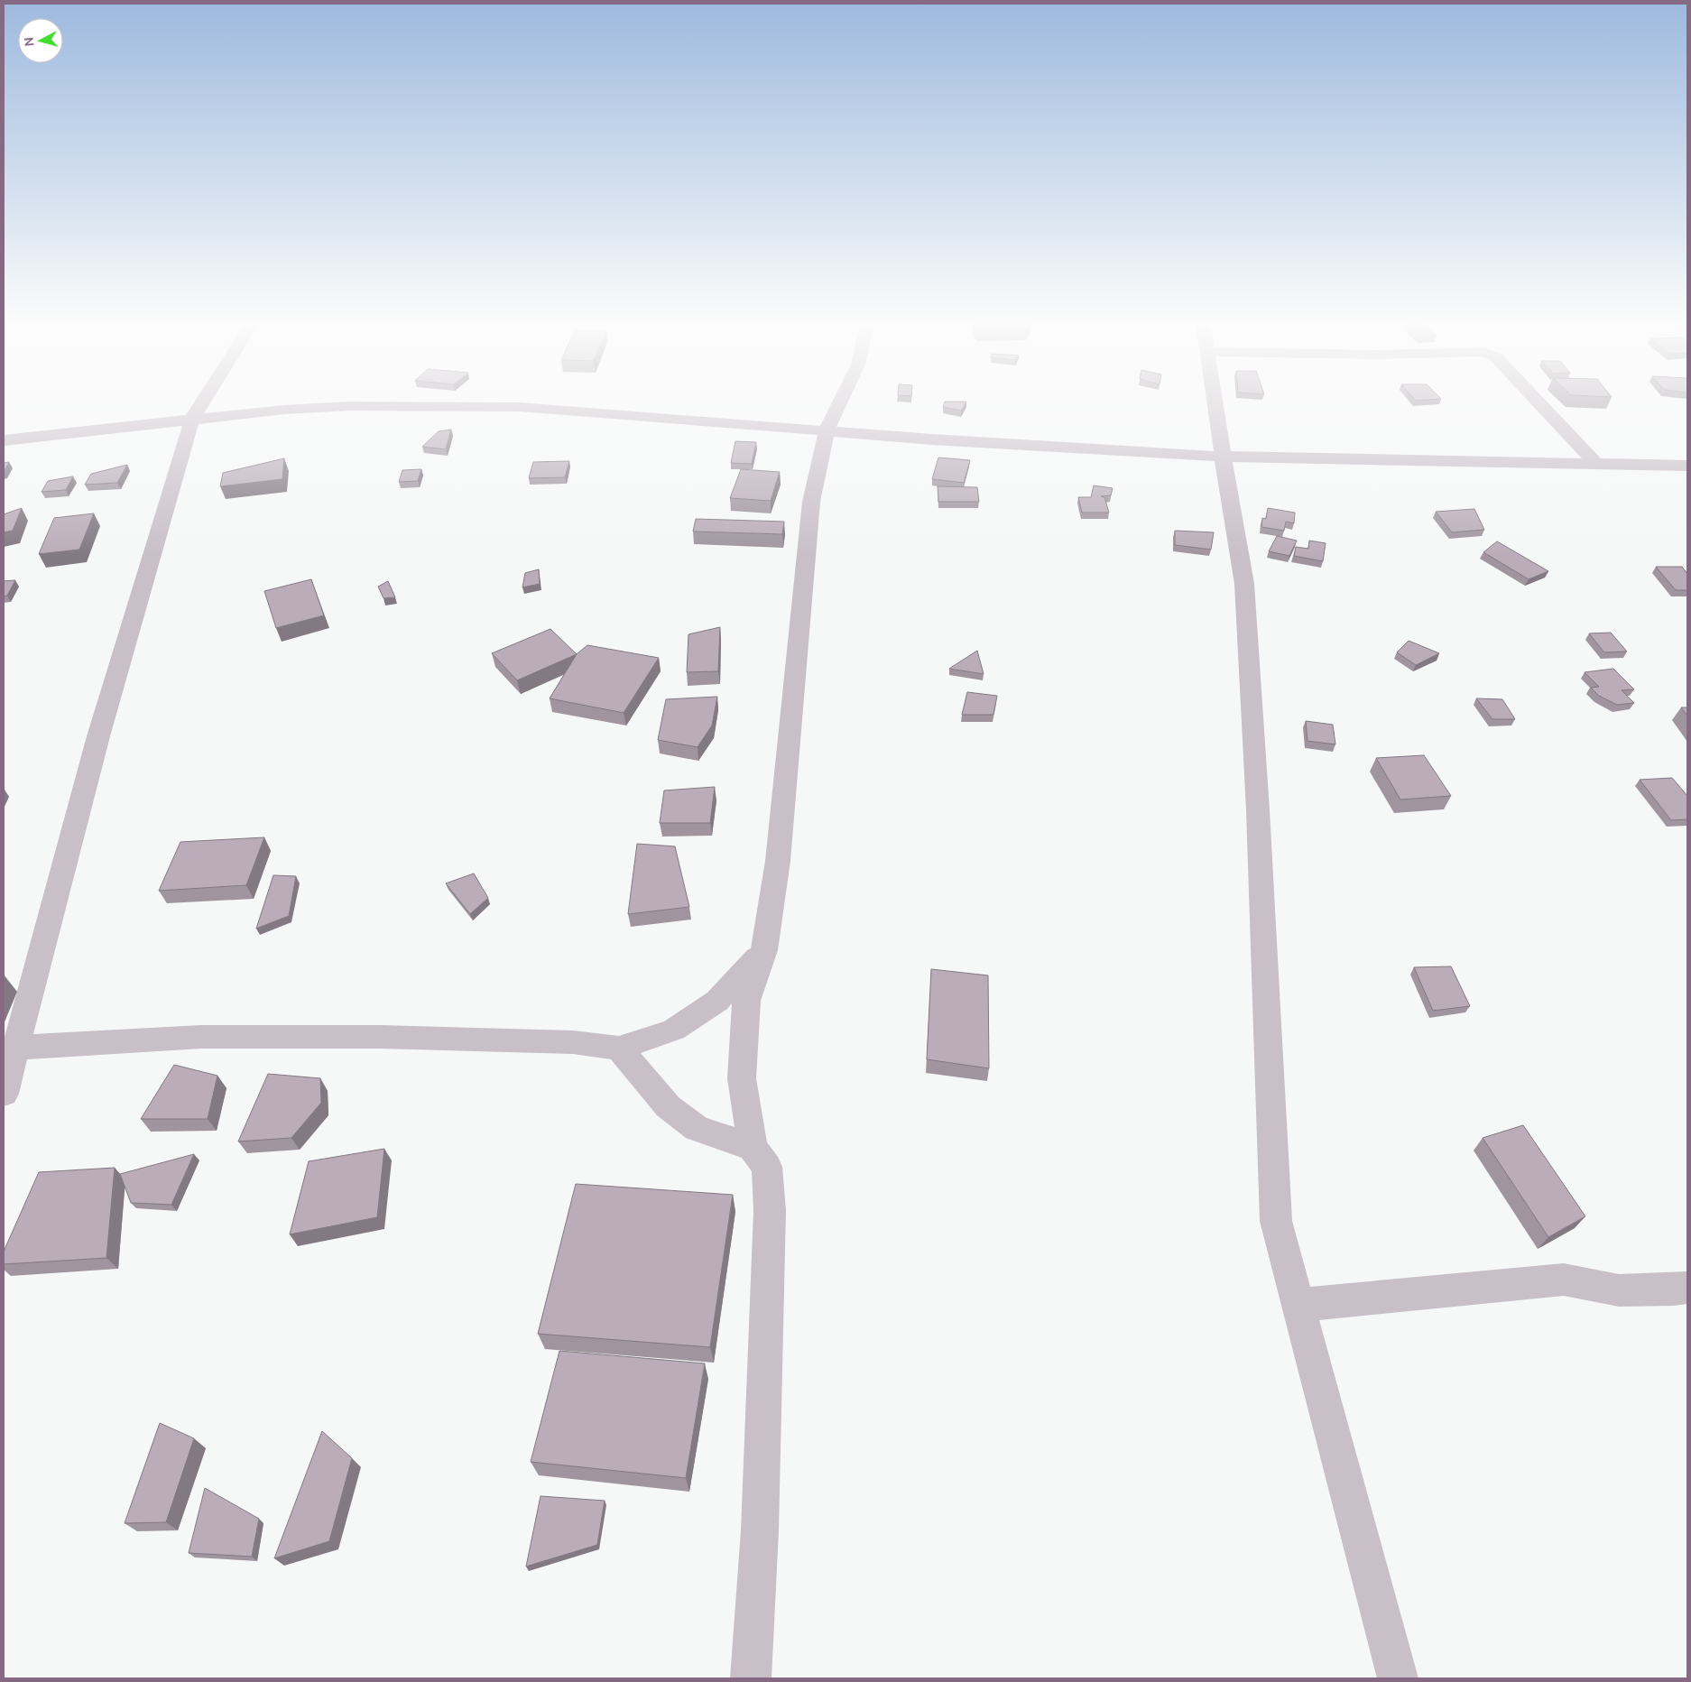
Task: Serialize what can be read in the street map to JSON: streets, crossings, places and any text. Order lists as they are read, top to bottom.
{
  "north": "left"
}
